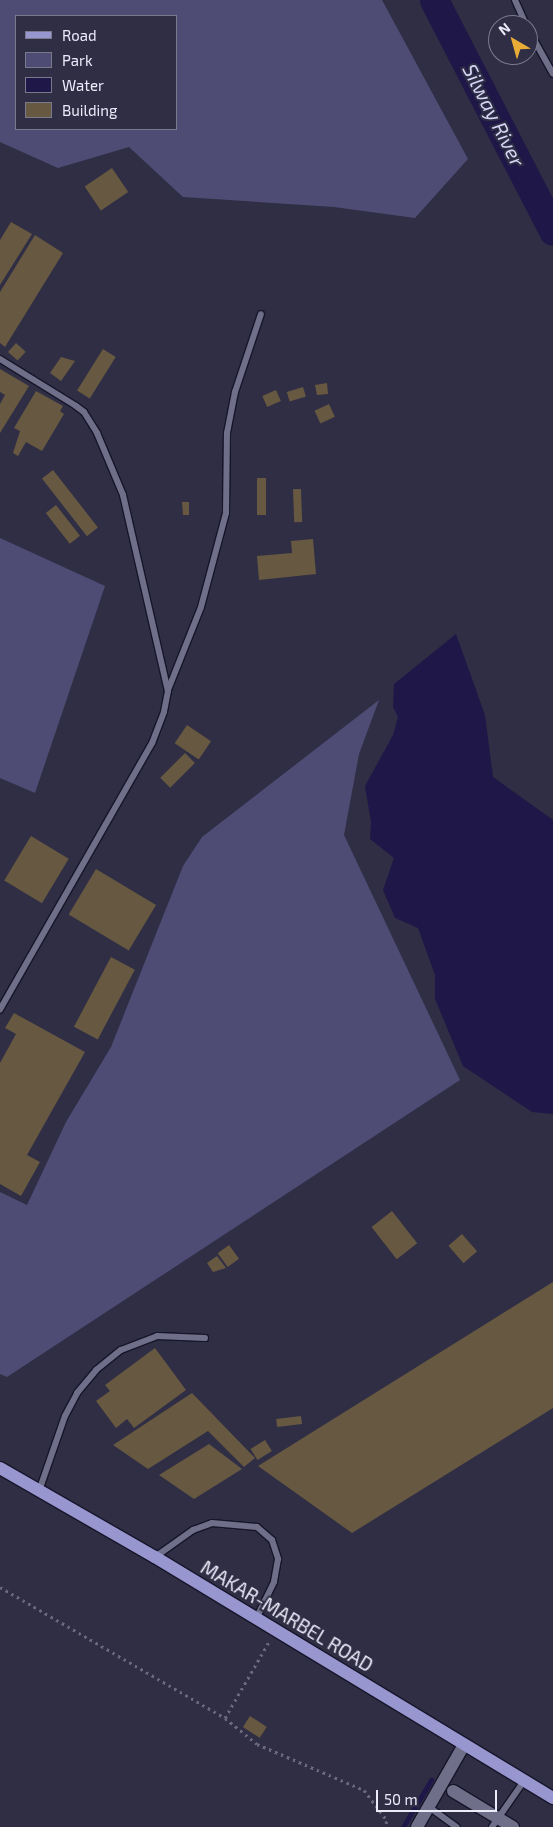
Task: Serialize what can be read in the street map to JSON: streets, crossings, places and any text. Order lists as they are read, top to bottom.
{
  "streets": {
    "main road": ["MAKAR-MARBEL ROAD"]
  },
  "water": ["Silway River"],
  "legend": [
    "Road",
    "Park",
    "Water",
    "Building"
  ],
  "scale_bar": "50 m",
  "north": "top left"
}
